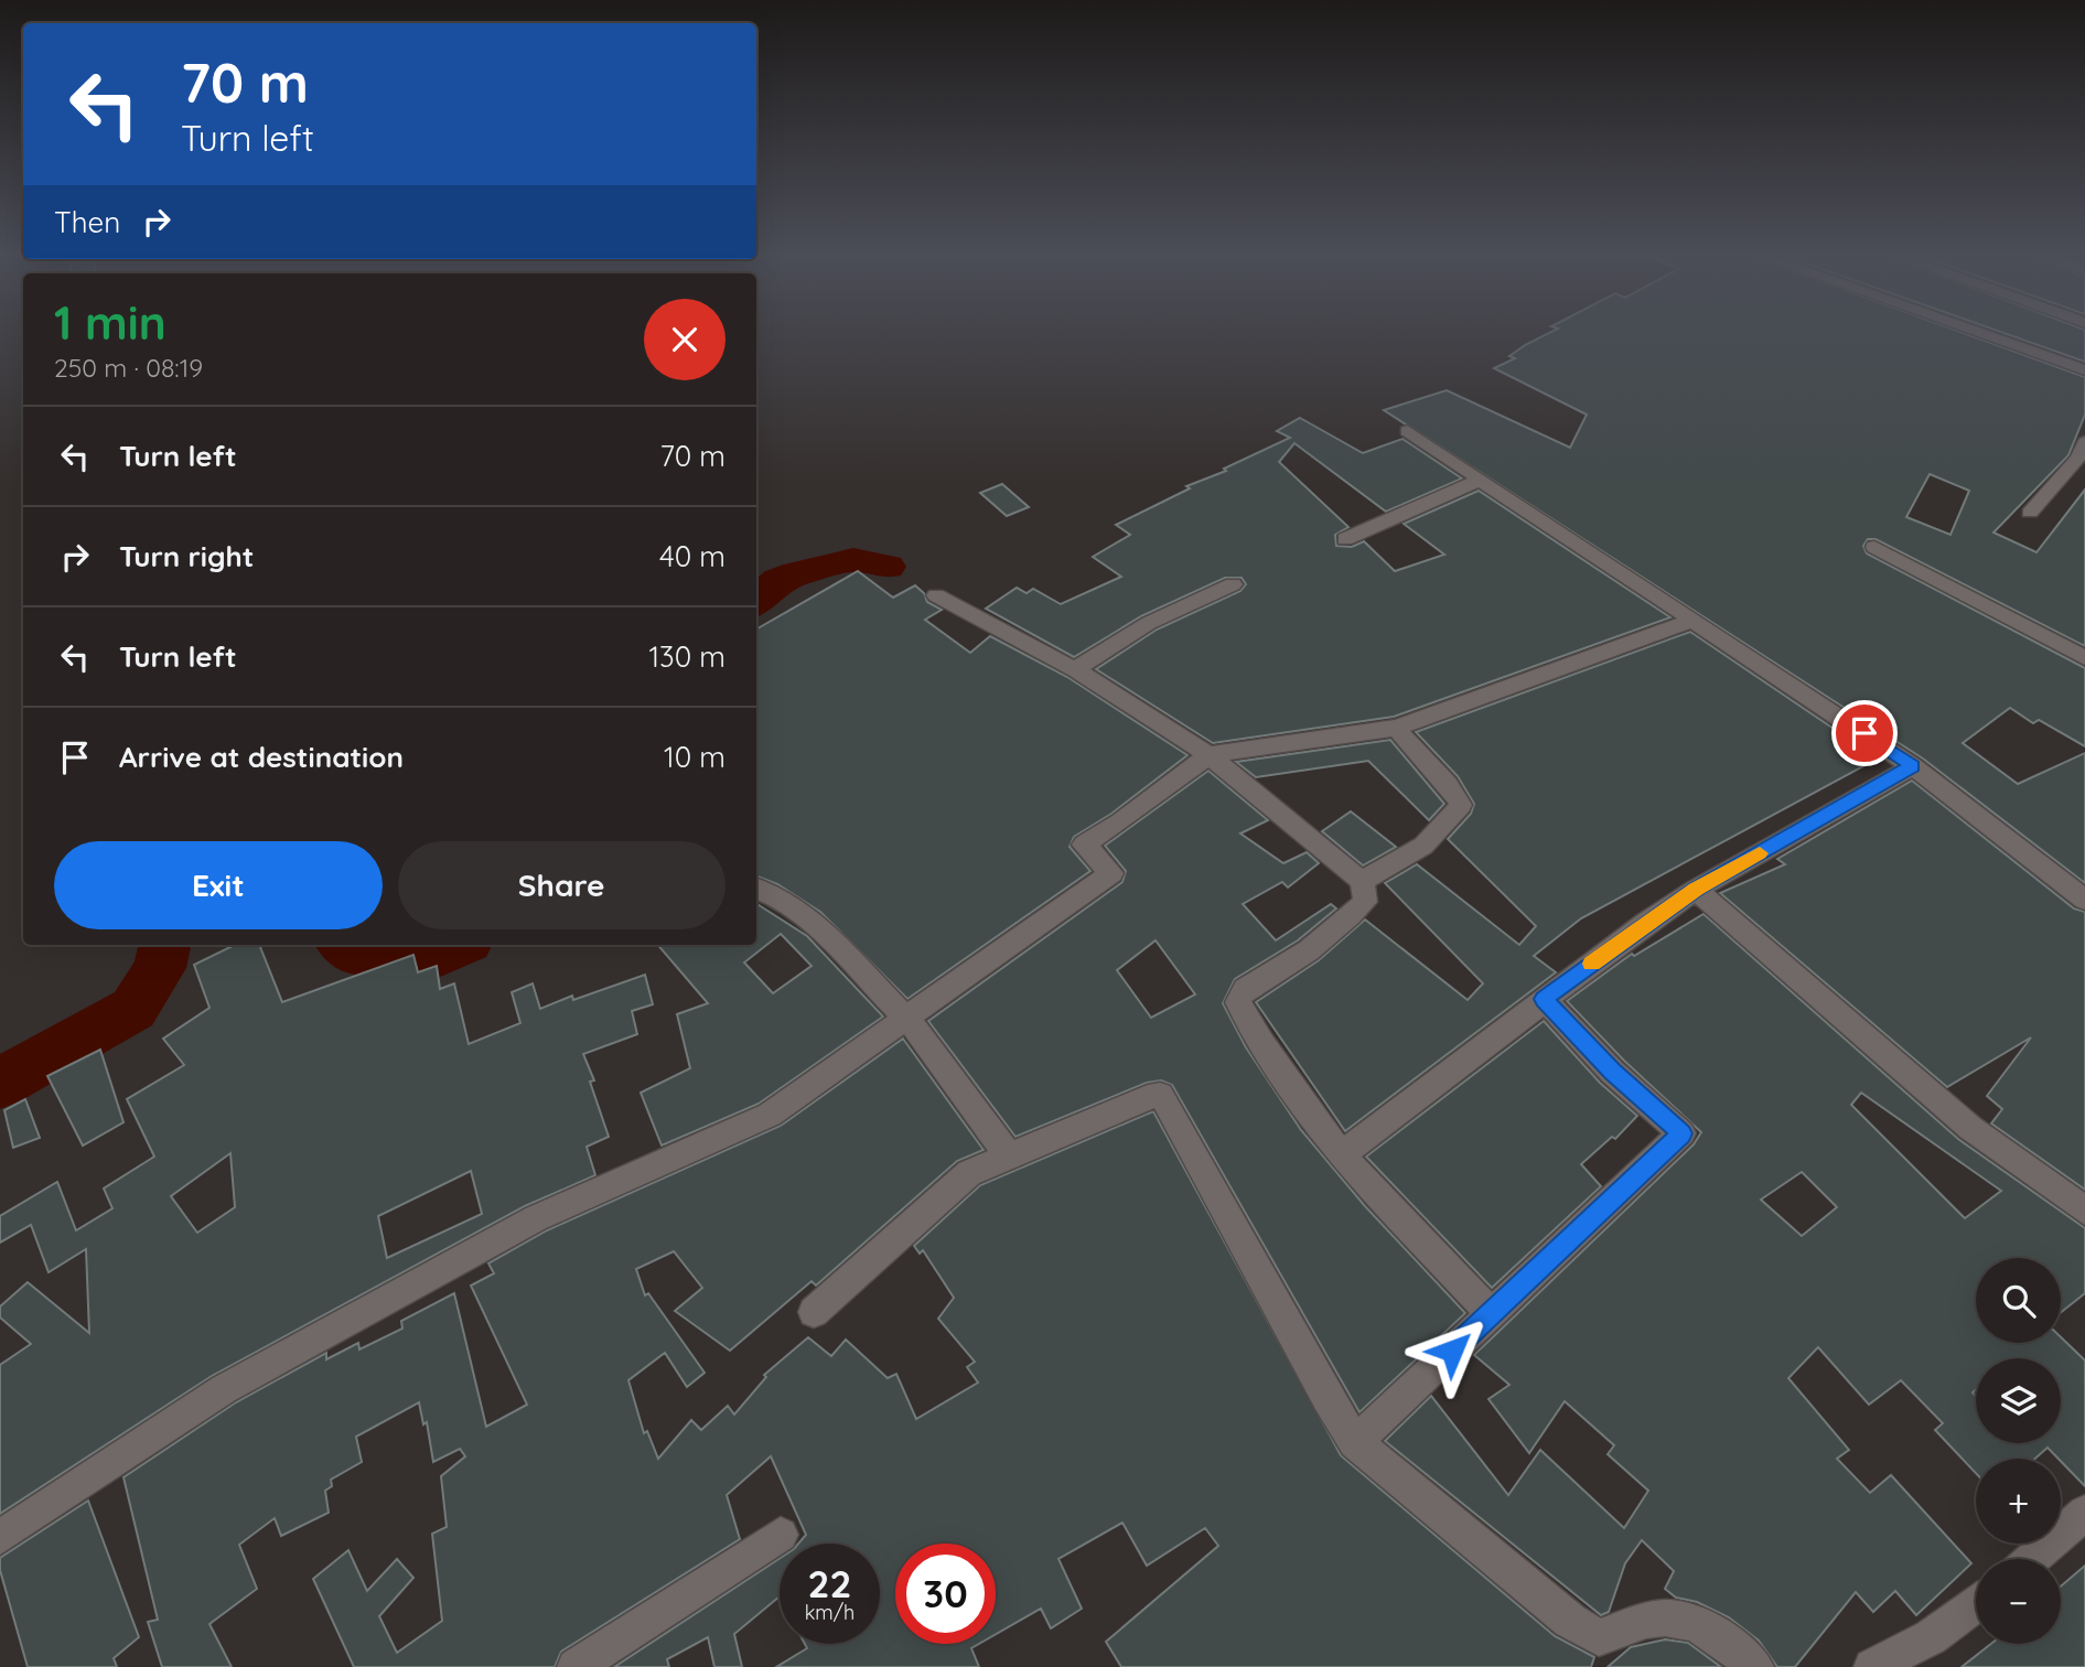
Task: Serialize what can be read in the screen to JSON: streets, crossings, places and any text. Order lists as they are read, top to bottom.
{
  "page": {
    "turn": ["70 m", "Turn left"],
    "then": "Then",
    "heading": ["1 min", "250 m · 08:19"],
    "list": [
      {
        "name": "Turn left",
        "value": "70 m"
      },
      {
        "name": "Turn right",
        "value": "40 m"
      },
      {
        "name": "Turn left",
        "value": "130 m"
      },
      {
        "name": "Arrive at destination",
        "value": "10 m"
      }
    ],
    "buttons": ["Exit", "Share"],
    "map_buttons": ["+", "−"],
    "speed": "22 km/h",
    "limit": "30"
  }
}
